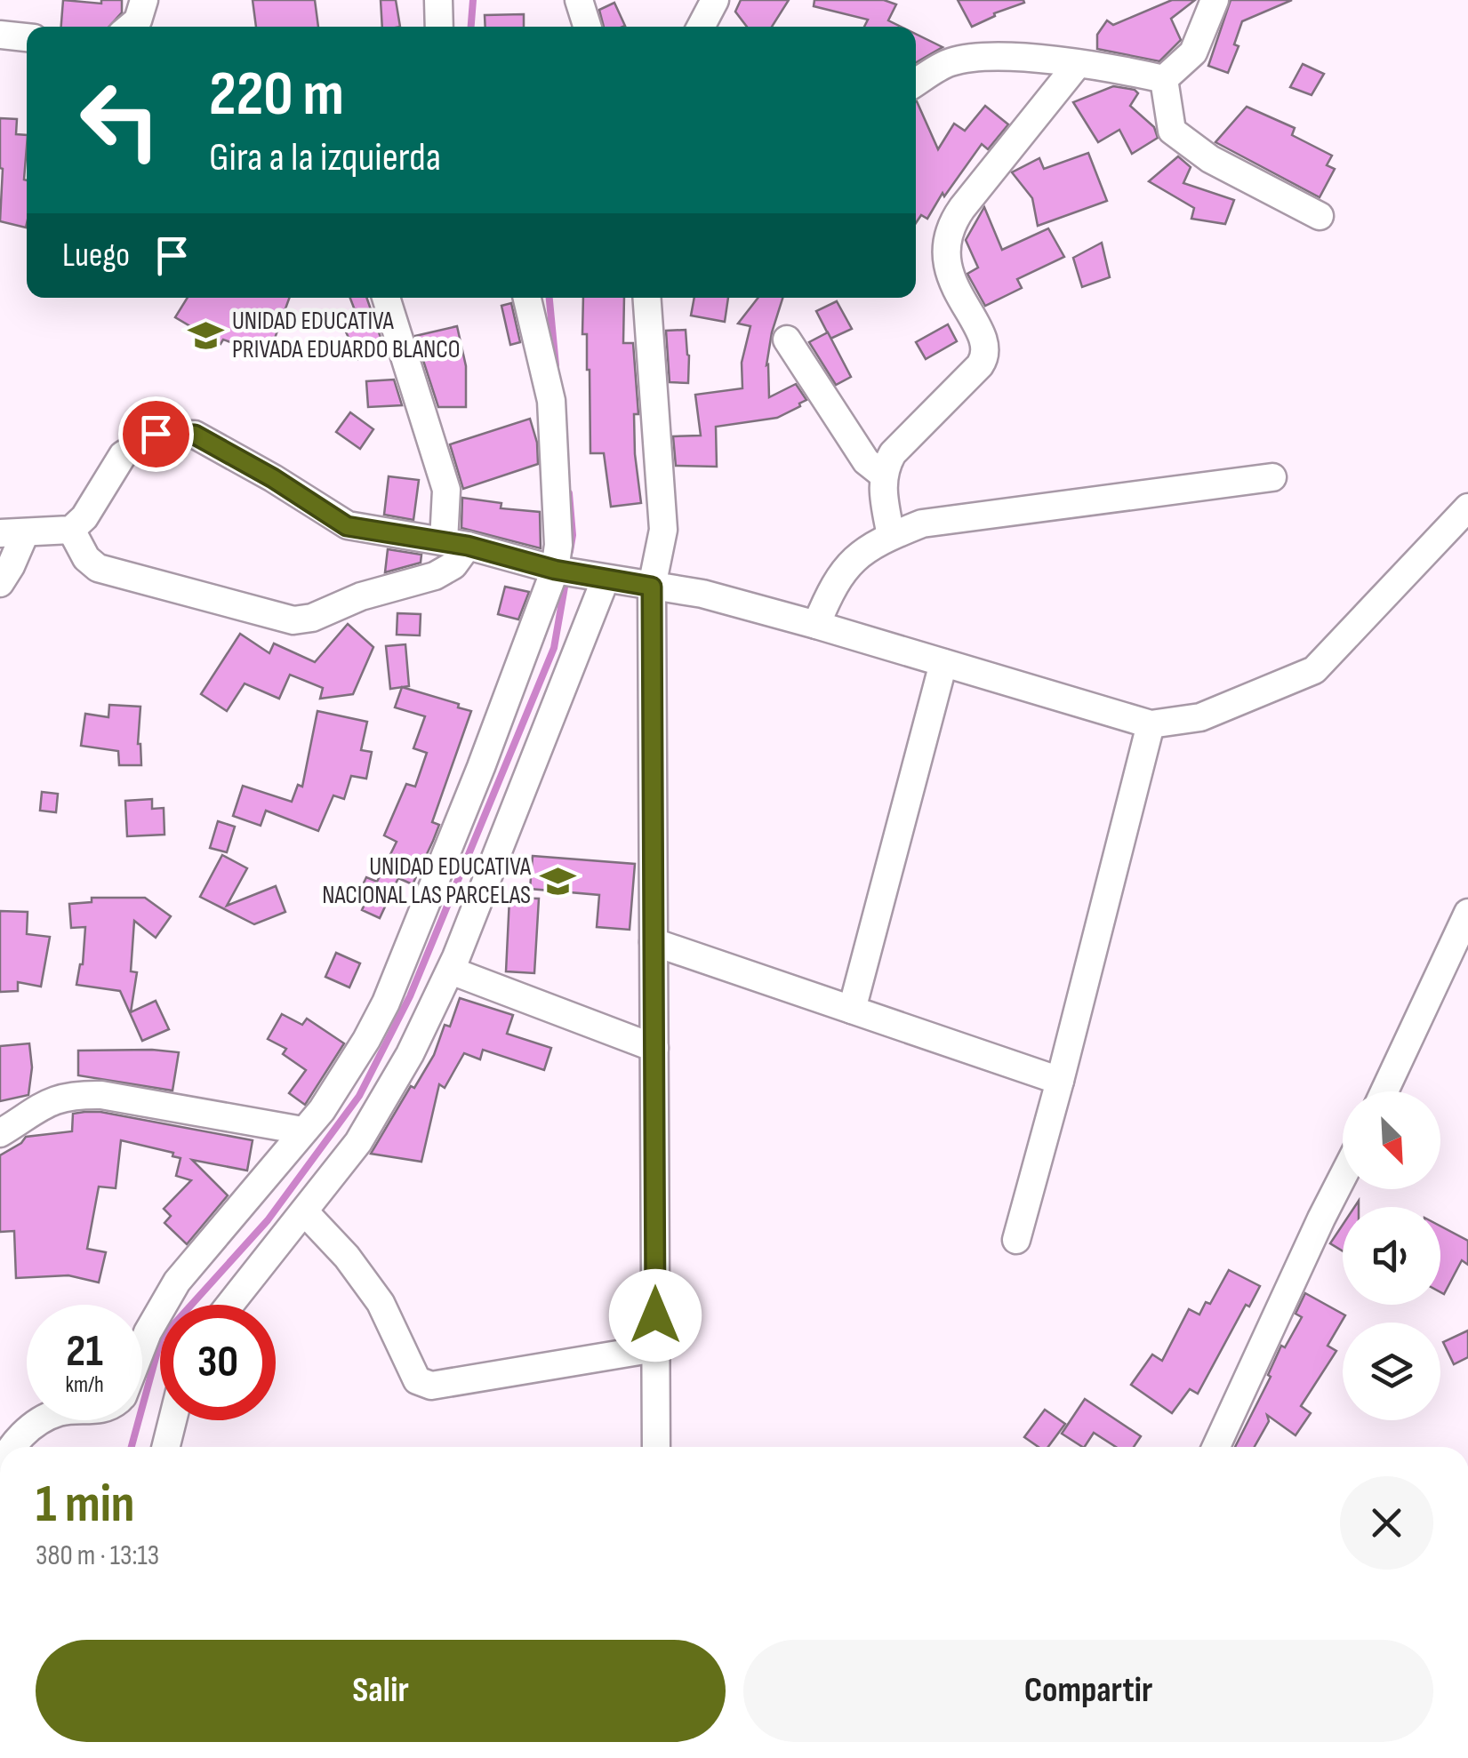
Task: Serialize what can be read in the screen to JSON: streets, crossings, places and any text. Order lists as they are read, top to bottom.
{
  "places": {
    "school or university": ["UNIDAD EDUCATIVA PRIVADA EDUARDO BLANCO", "UNIDAD EDUCATIVA NACIONAL LAS PARCELAS"]
  },
  "north": "bottom right",
  "page": {
    "turn": ["220 m", "Gira a la izquierda"],
    "then": "Luego",
    "speed": "21 km/h",
    "limit": "30",
    "heading": ["1 min", "380 m · 13:13"],
    "buttons": ["Salir", "Compartir"]
  }
}
